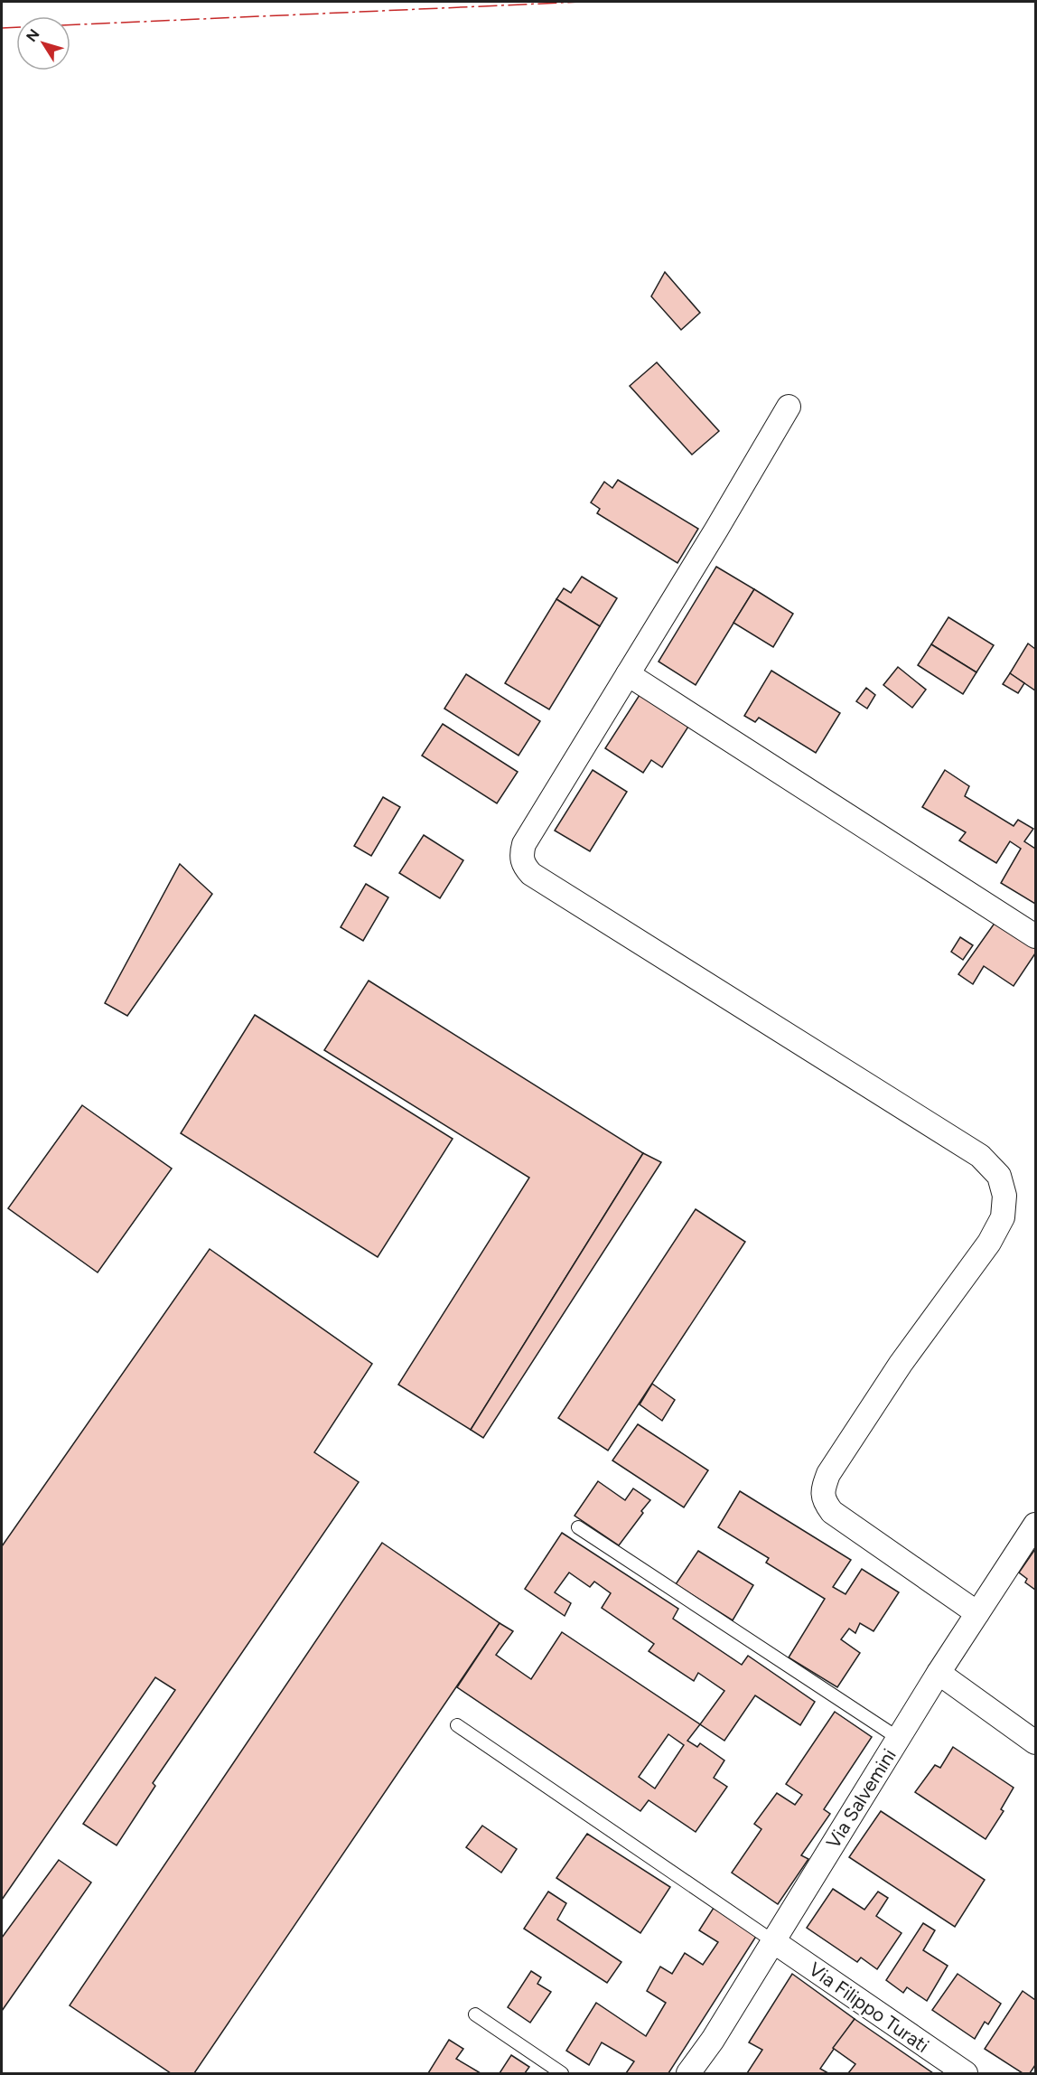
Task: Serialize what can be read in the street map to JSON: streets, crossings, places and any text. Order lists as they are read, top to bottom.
{
  "streets": {
    "street": ["Via Salvemini", "Via Filippo Turati"]
  },
  "crossings": [
    ["Via Salvemini", "Via Filippo Turati"]
  ],
  "north": "top left"
}
